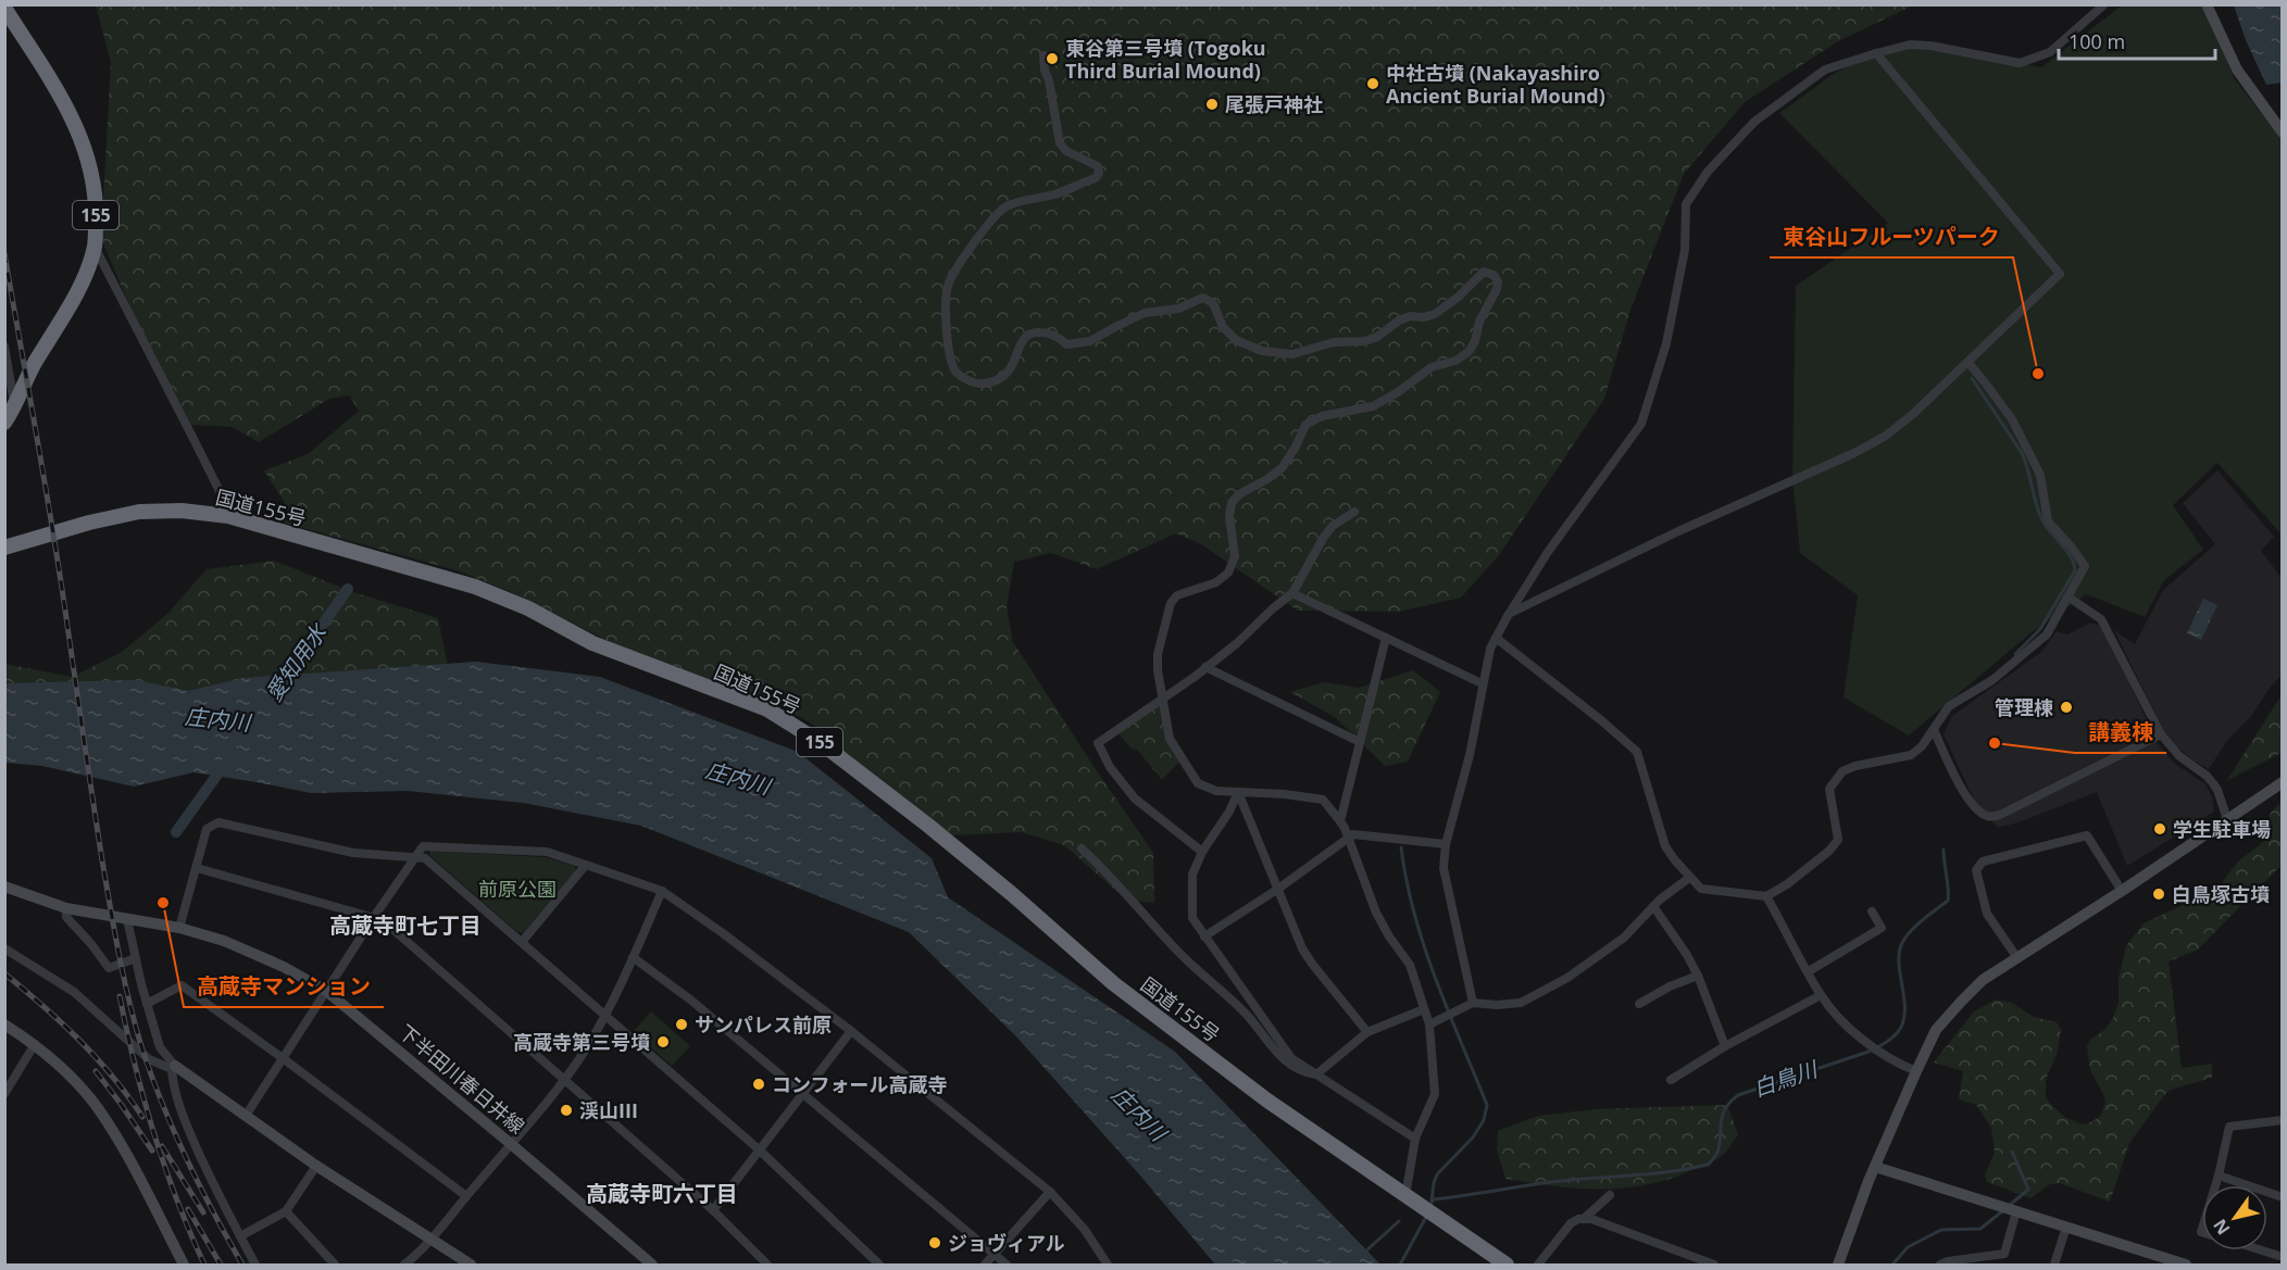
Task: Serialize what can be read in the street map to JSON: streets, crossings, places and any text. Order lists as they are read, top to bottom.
{
  "streets": {
    "highway": ["155", "国道155号"],
    "street": ["下半田川春日井線"]
  },
  "districts": ["高蔵寺町七丁目", "高蔵寺町六丁目"],
  "water": ["愛知用水", "庄内川", "白鳥川"],
  "parks": ["前原公園"],
  "places": [
    "東谷第三号墳 (Togoku Third Burial Mound)",
    "中社古墳 (Nakayashiro Ancient Burial Mound)",
    "尾張戸神社",
    "東谷山フルーツパーク",
    "管理棟",
    "講義棟",
    "学生駐車場",
    "白鳥塚古墳",
    "高蔵寺マンション",
    "サンパレス前原",
    "高蔵寺第三号墳",
    "コンフォール高蔵寺",
    "渓山III",
    "ジョヴィアル"
  ],
  "scale_bar": "100 m",
  "north": "bottom left"
}
